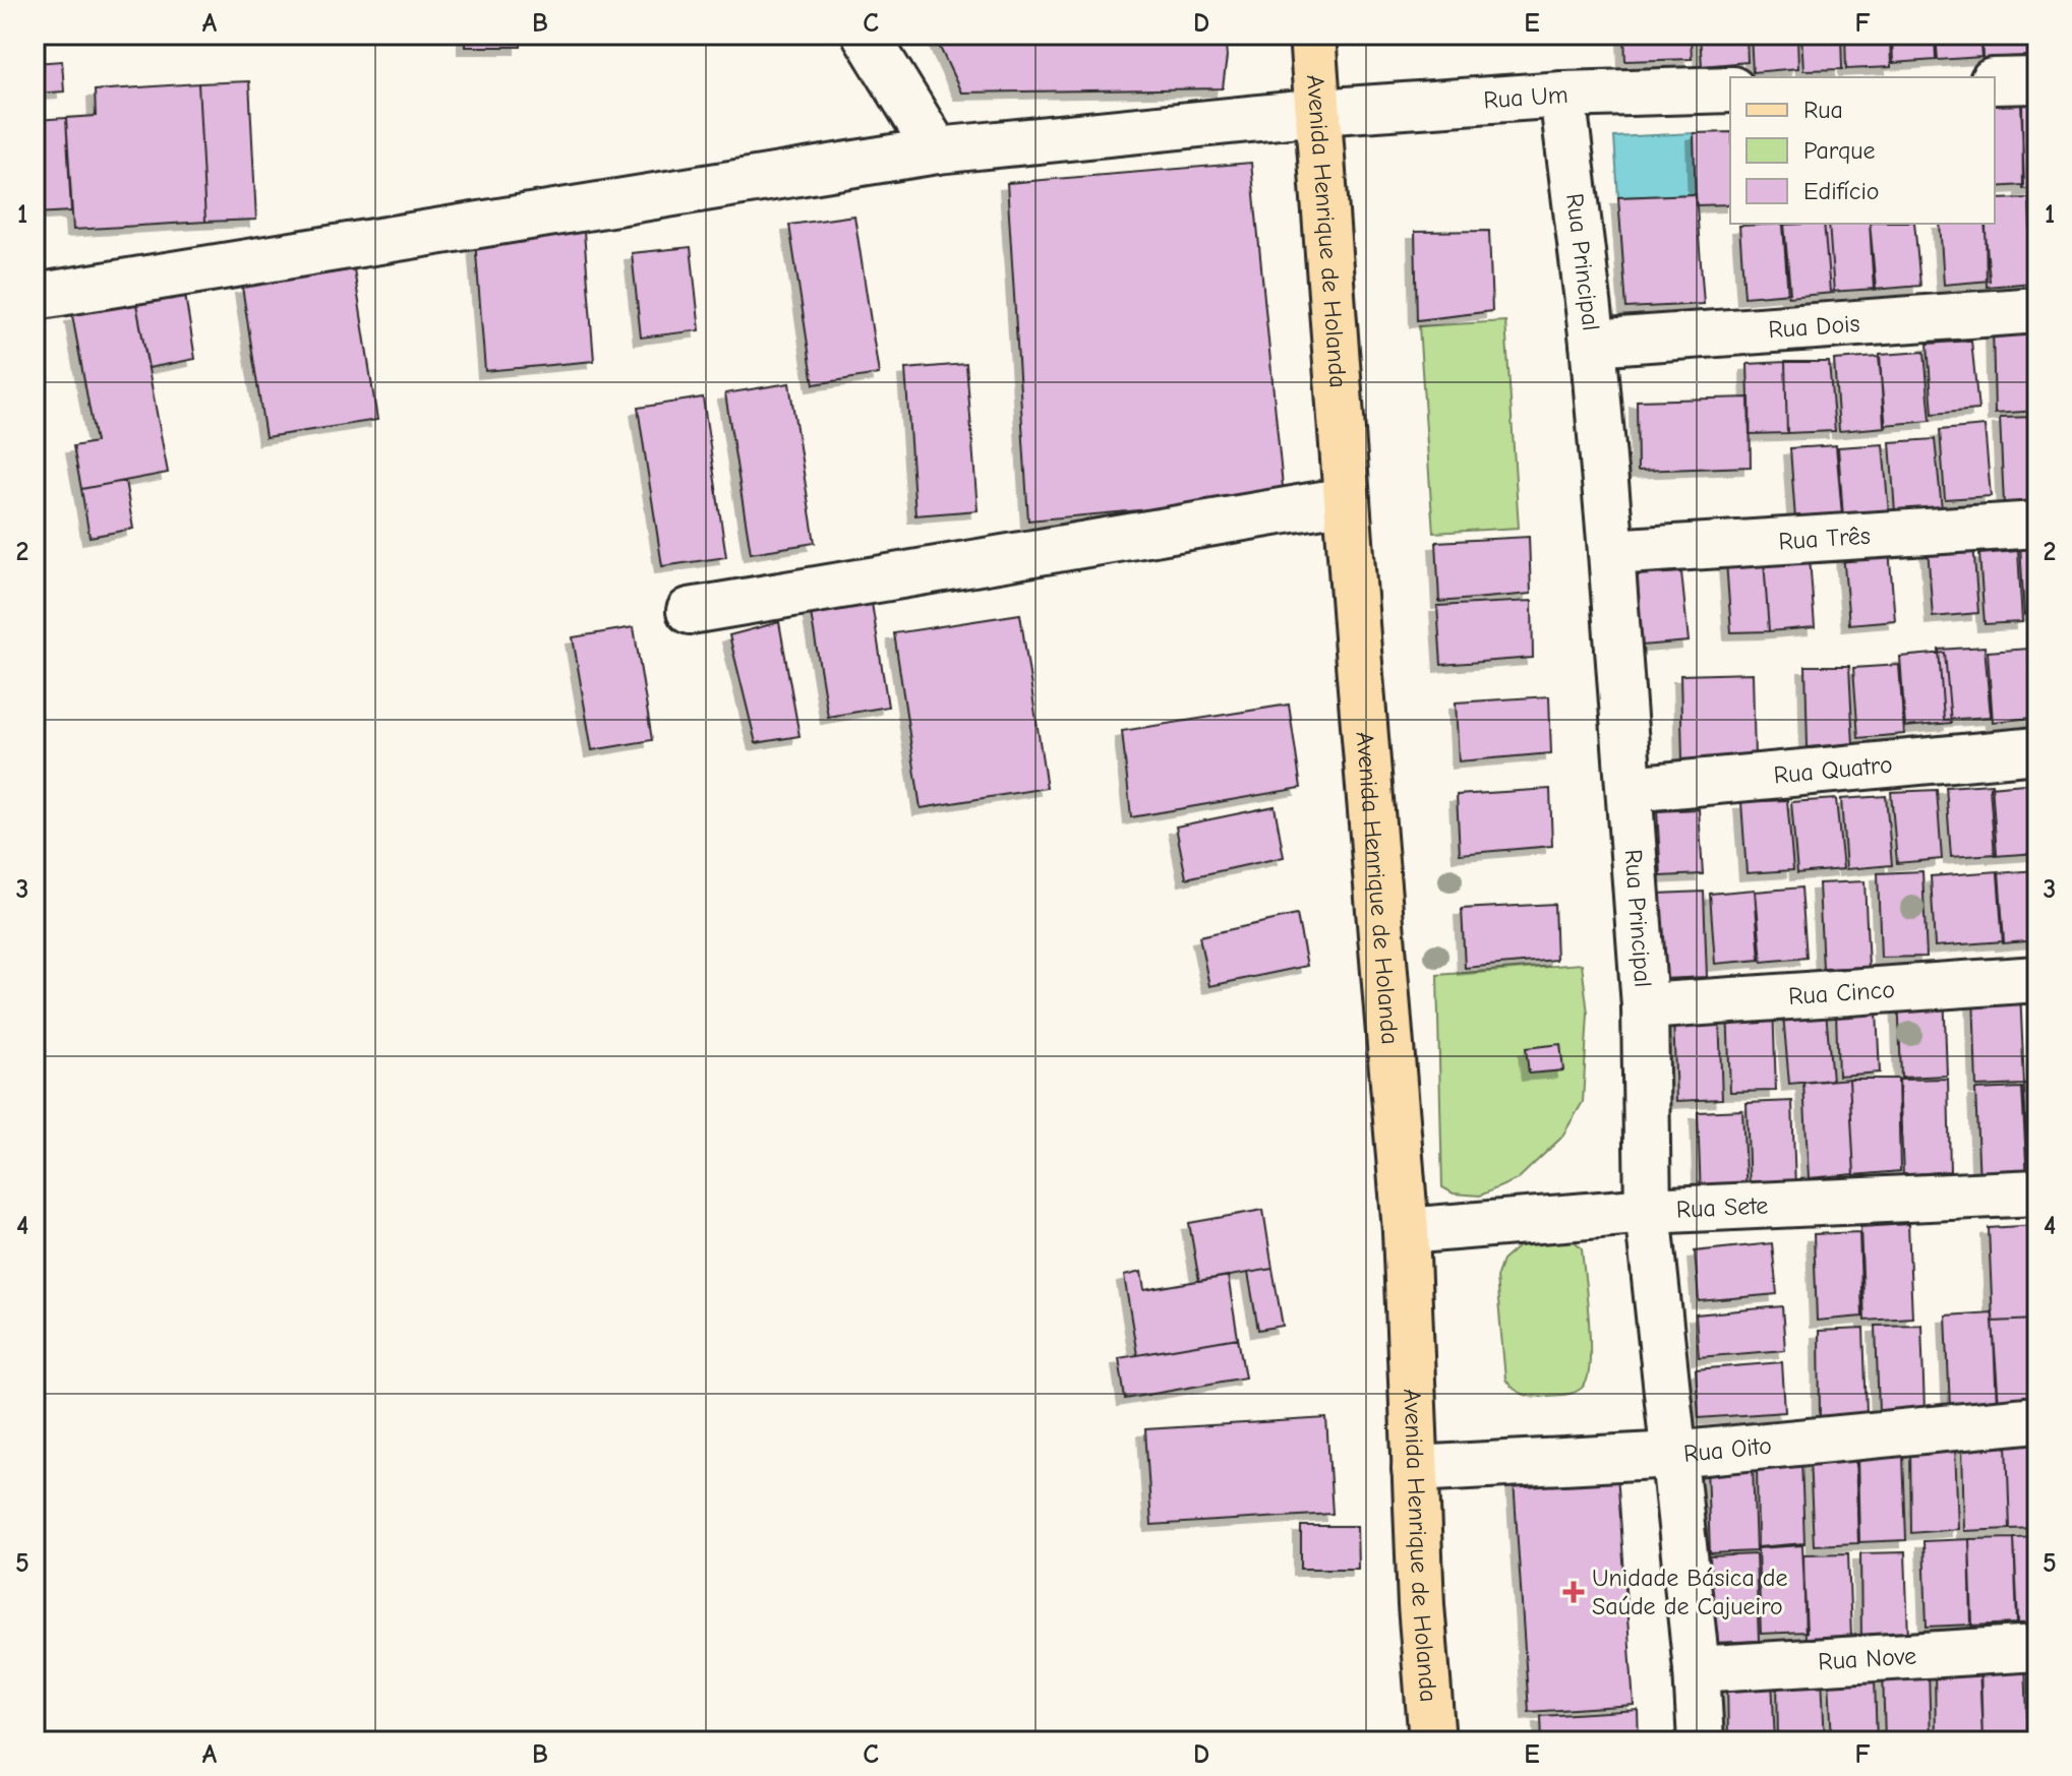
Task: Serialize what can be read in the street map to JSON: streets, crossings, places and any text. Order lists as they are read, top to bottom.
{
  "streets": {
    "main road": ["Avenida Henrique de Holanda"],
    "street": [
      "Rua Um",
      "Rua Principal",
      "Rua Dois",
      "Rua Três",
      "Rua Quatro",
      "Rua Cinco",
      "Rua Sete",
      "Rua Oito",
      "Rua Nove"
    ]
  },
  "crossings": [
    ["Rua Um", "Avenida Henrique de Holanda"],
    ["Rua Um", "Rua Principal"],
    ["Avenida Henrique de Holanda", "Rua Sete"],
    ["Avenida Henrique de Holanda", "Rua Oito"],
    ["Rua Principal", "Rua Dois"],
    ["Rua Principal", "Rua Três"],
    ["Rua Principal", "Rua Quatro"],
    ["Rua Principal", "Rua Cinco"],
    ["Rua Principal", "Rua Sete"],
    ["Rua Principal", "Rua Oito"],
    ["Rua Principal", "Rua Nove"]
  ],
  "places": {
    "health": ["Unidade Básica de Saúde de Cajueiro"]
  },
  "legend": ["Rua", "Parque", "Edifício"],
  "grid": {
    "columns": [
      "A",
      "B",
      "C",
      "D",
      "E",
      "F"
    ],
    "rows": [
      "1",
      "2",
      "3",
      "4",
      "5"
    ]
  }
}
